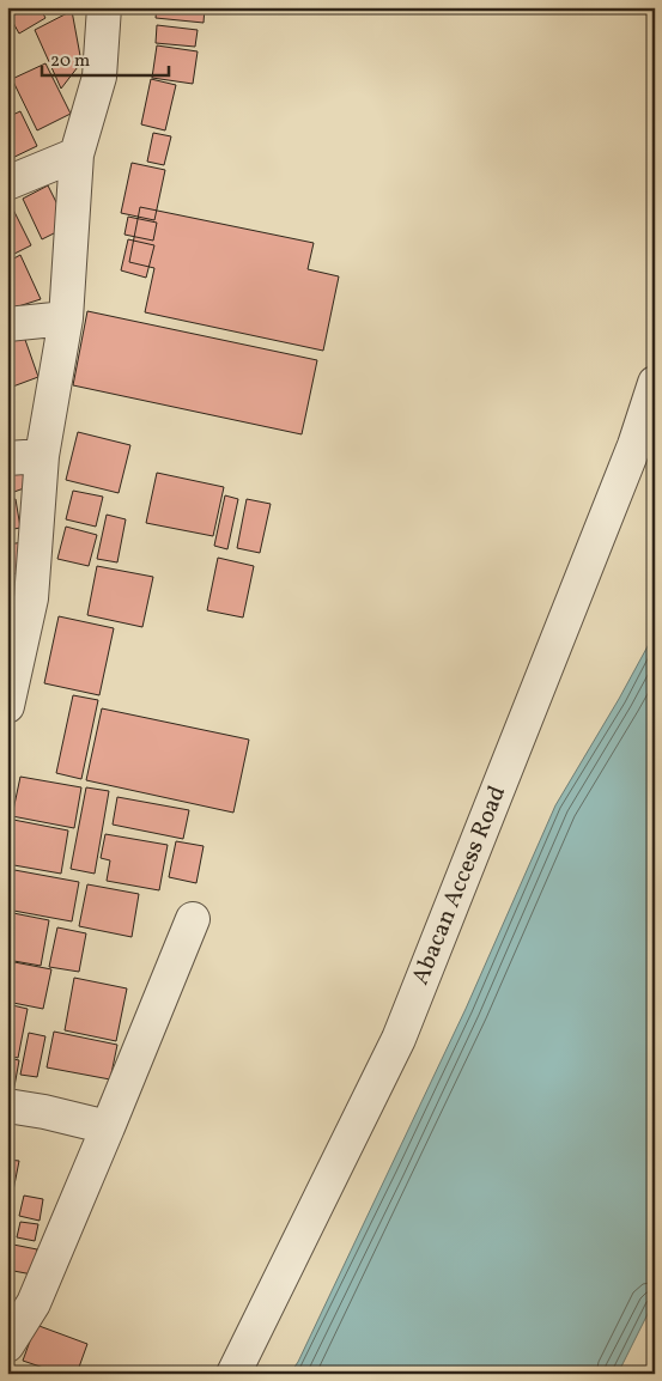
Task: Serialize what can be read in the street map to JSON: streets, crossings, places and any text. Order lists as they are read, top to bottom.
{
  "streets": {
    "street": ["Abacan Access Road"]
  },
  "scale_bar": "20 m"
}
